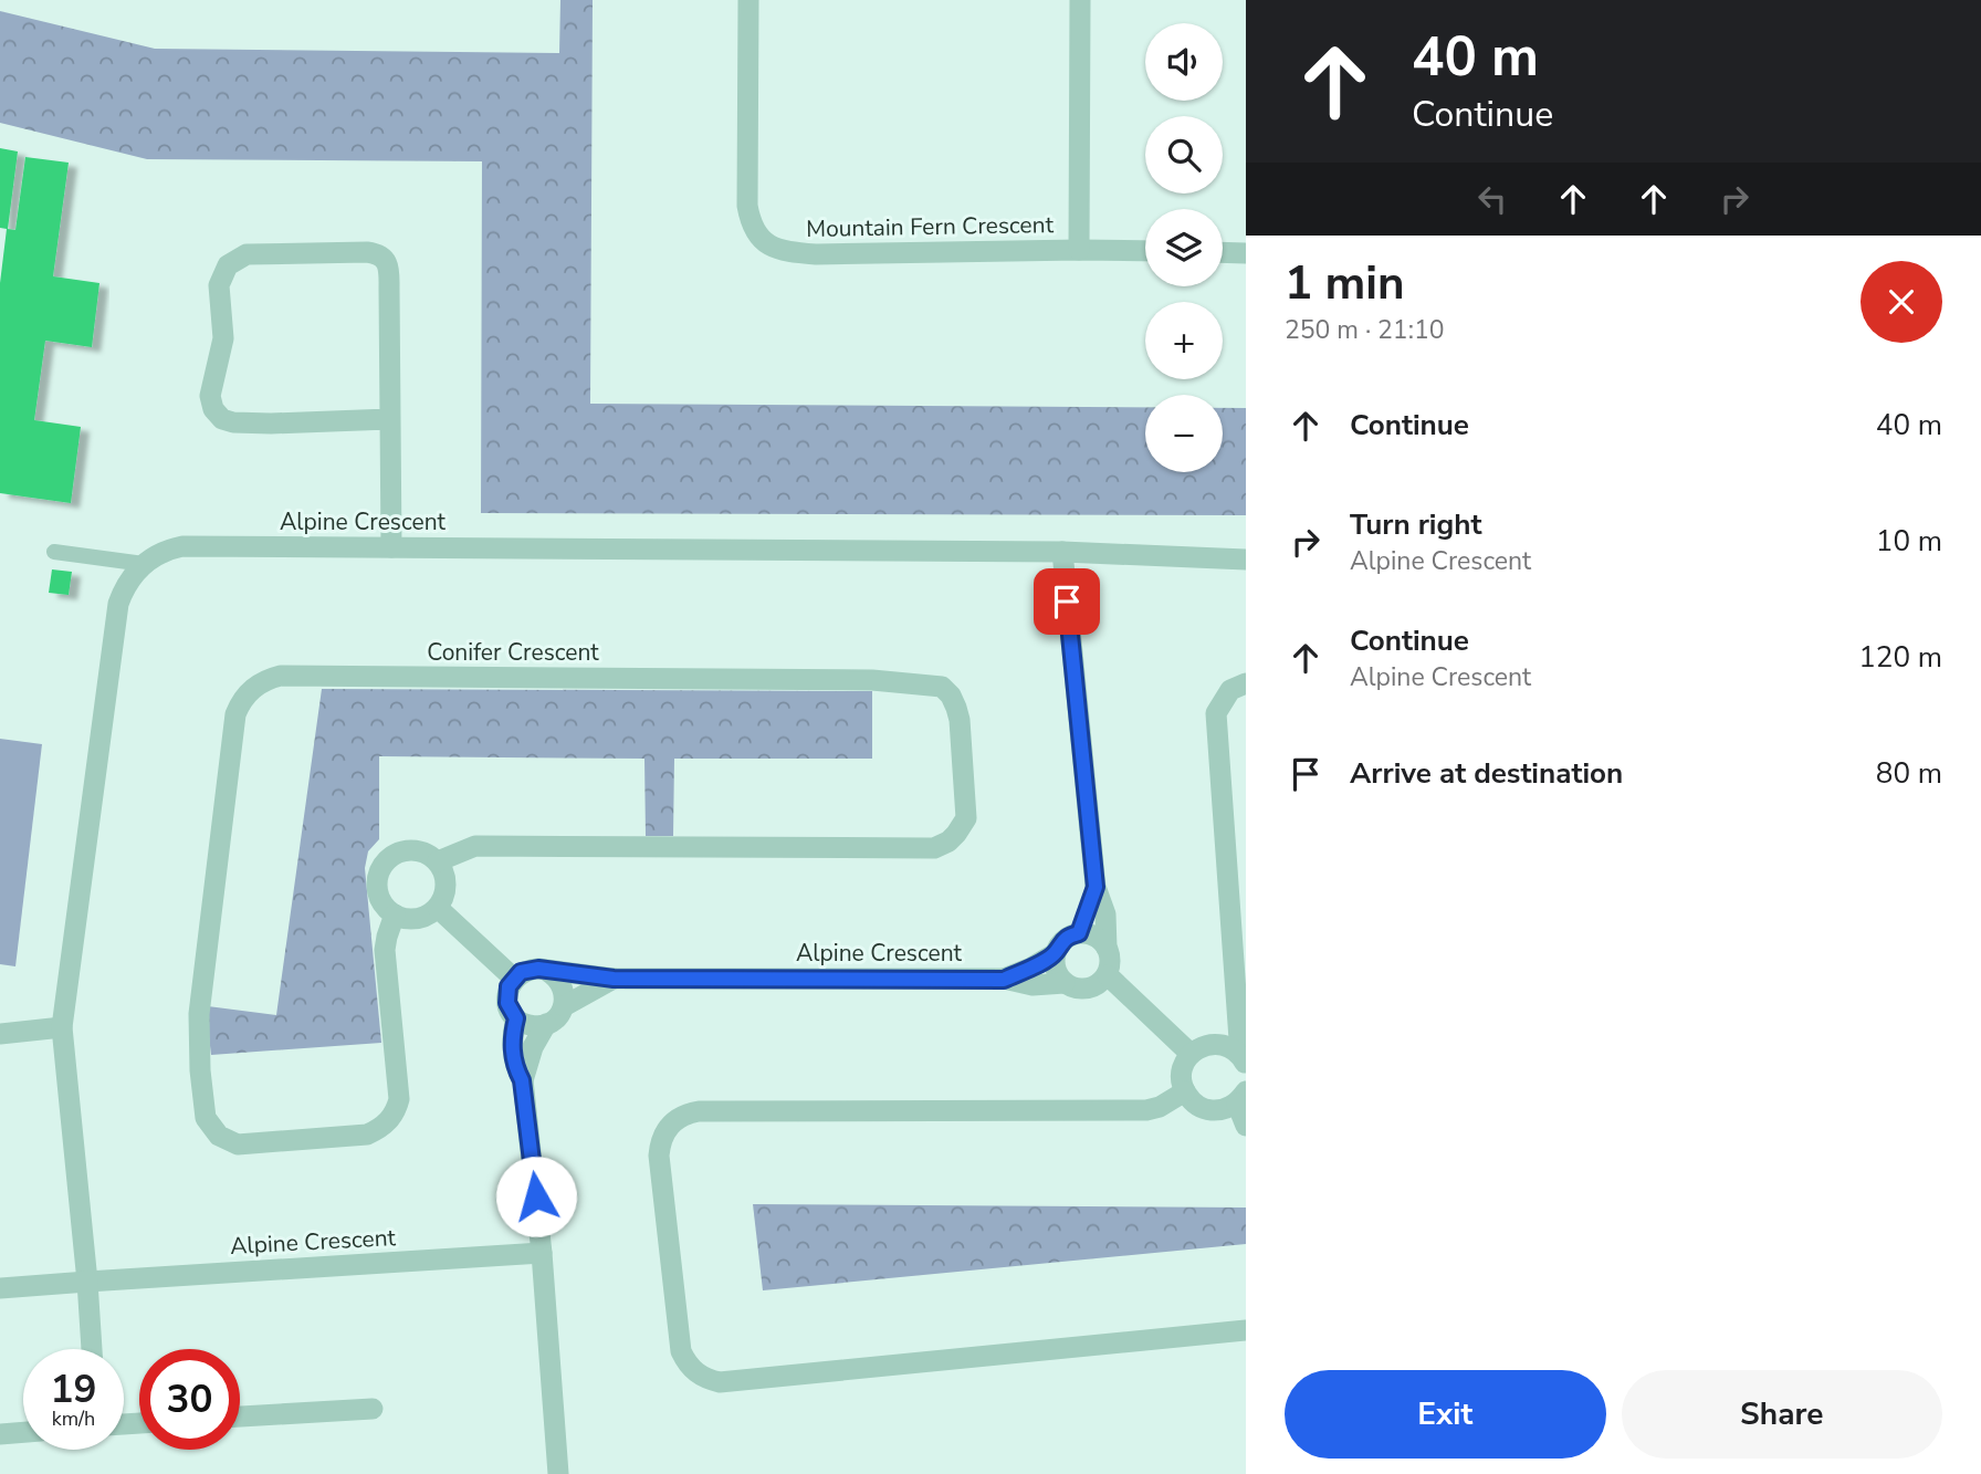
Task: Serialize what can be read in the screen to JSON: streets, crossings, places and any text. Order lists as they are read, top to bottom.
{
  "streets": {
    "street": ["Mountain Fern Crescent", "Alpine Crescent", "Conifer Crescent"]
  },
  "page": {
    "turn": ["40 m", "Continue"],
    "map_buttons": ["+", "−"],
    "heading": ["1 min", "250 m · 21:10"],
    "list": [
      {
        "name": "Continue",
        "value": "40 m"
      },
      {
        "name": "Turn right",
        "note": "Alpine Crescent",
        "value": "10 m"
      },
      {
        "name": "Continue",
        "note": "Alpine Crescent",
        "value": "120 m"
      },
      {
        "name": "Arrive at destination",
        "value": "80 m"
      }
    ],
    "speed": "19 km/h",
    "limit": "30",
    "buttons": ["Exit", "Share"]
  }
}
